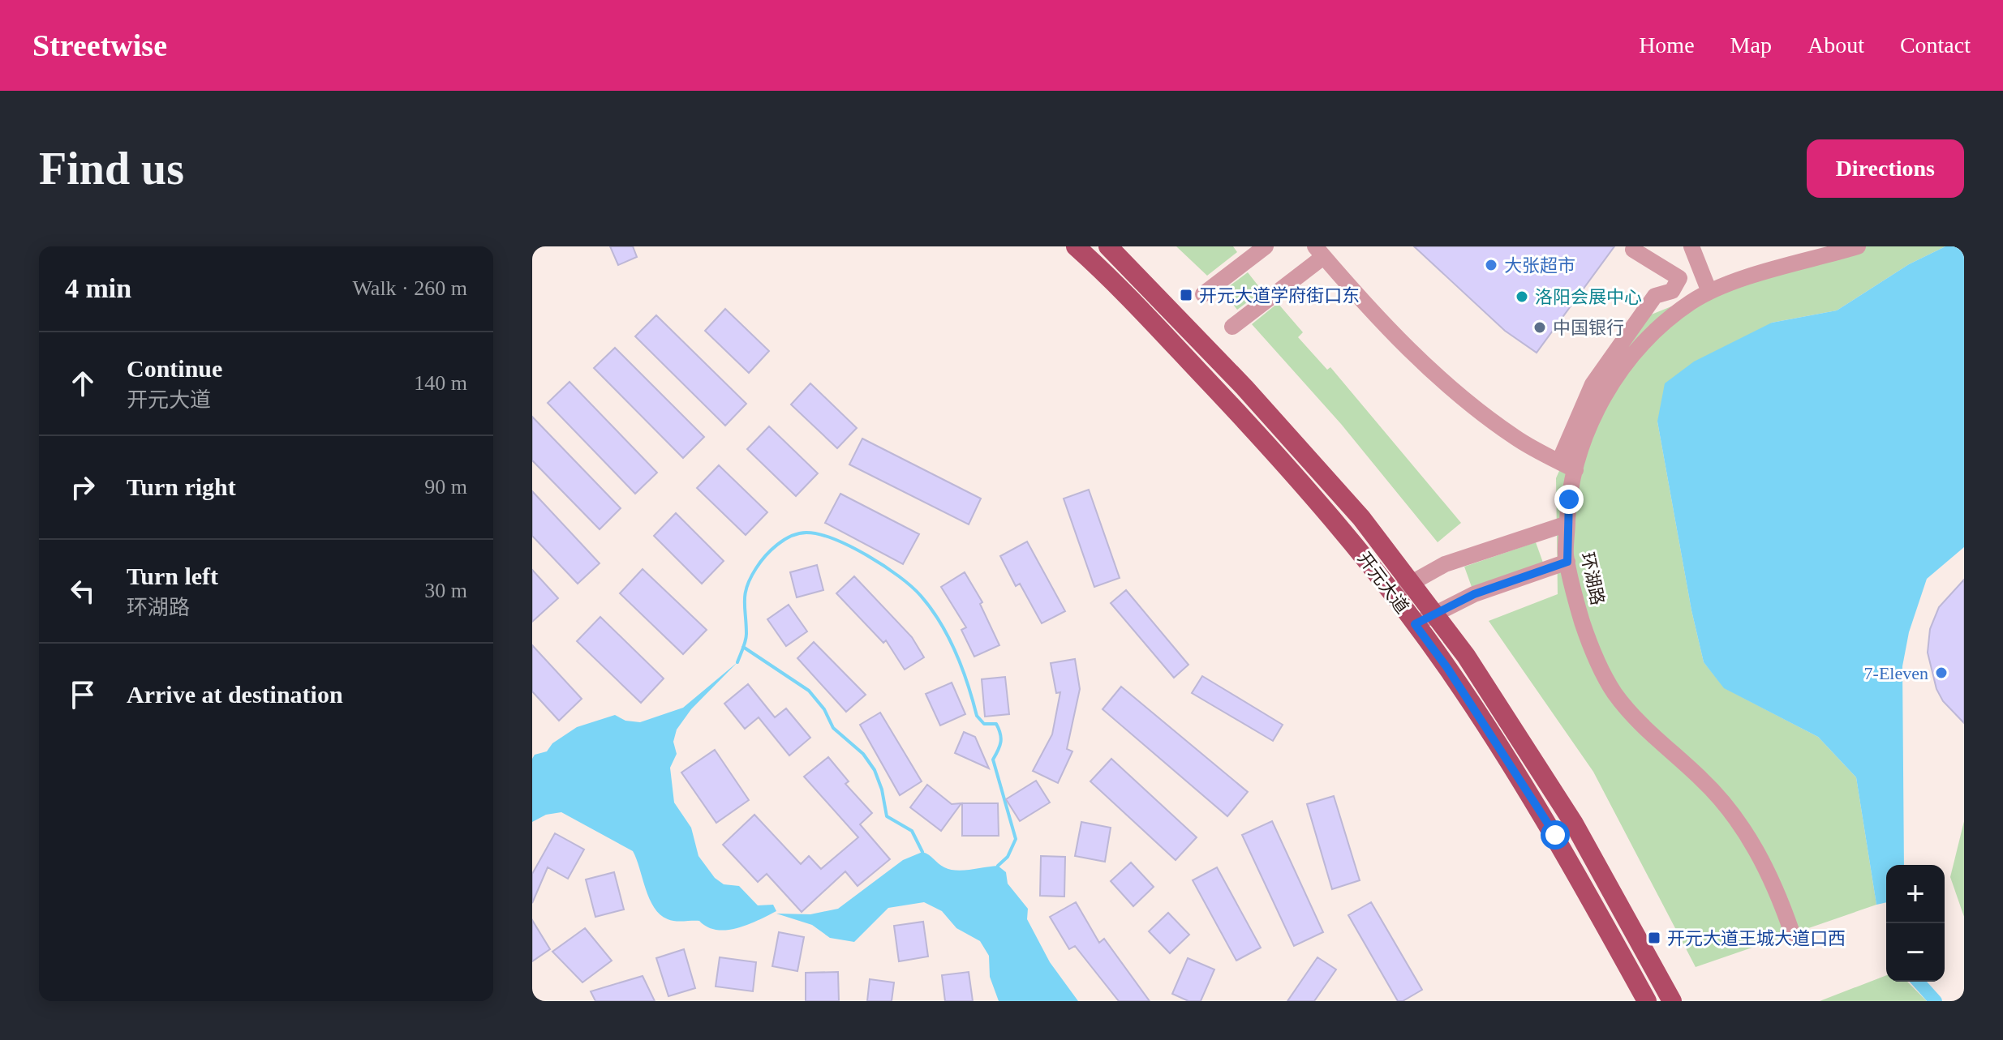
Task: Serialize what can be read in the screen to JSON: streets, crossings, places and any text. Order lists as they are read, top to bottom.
{
  "streets": {
    "main road": ["开元大道"],
    "street": ["环湖路"]
  },
  "places": {
    "other": [
      "大张超市",
      "洛阳会展中心",
      "中国银行",
      "7-Eleven"
    ],
    "transit": ["开元大道学府街口东", "开元大道王城大道口西"]
  },
  "page": {
    "header": "Streetwise",
    "nav": [
      "Home",
      "Map",
      "About",
      "Contact"
    ],
    "buttons": "Directions",
    "title": "Find us",
    "heading": ["4 min", "Walk · 260 m"],
    "list": [
      ["Continue", "开元大道", "140 m"],
      ["Turn right", "90 m"],
      ["Turn left", "环湖路", "30 m"],
      "Arrive at destination"
    ],
    "map_buttons": ["+", "−"]
  }
}
